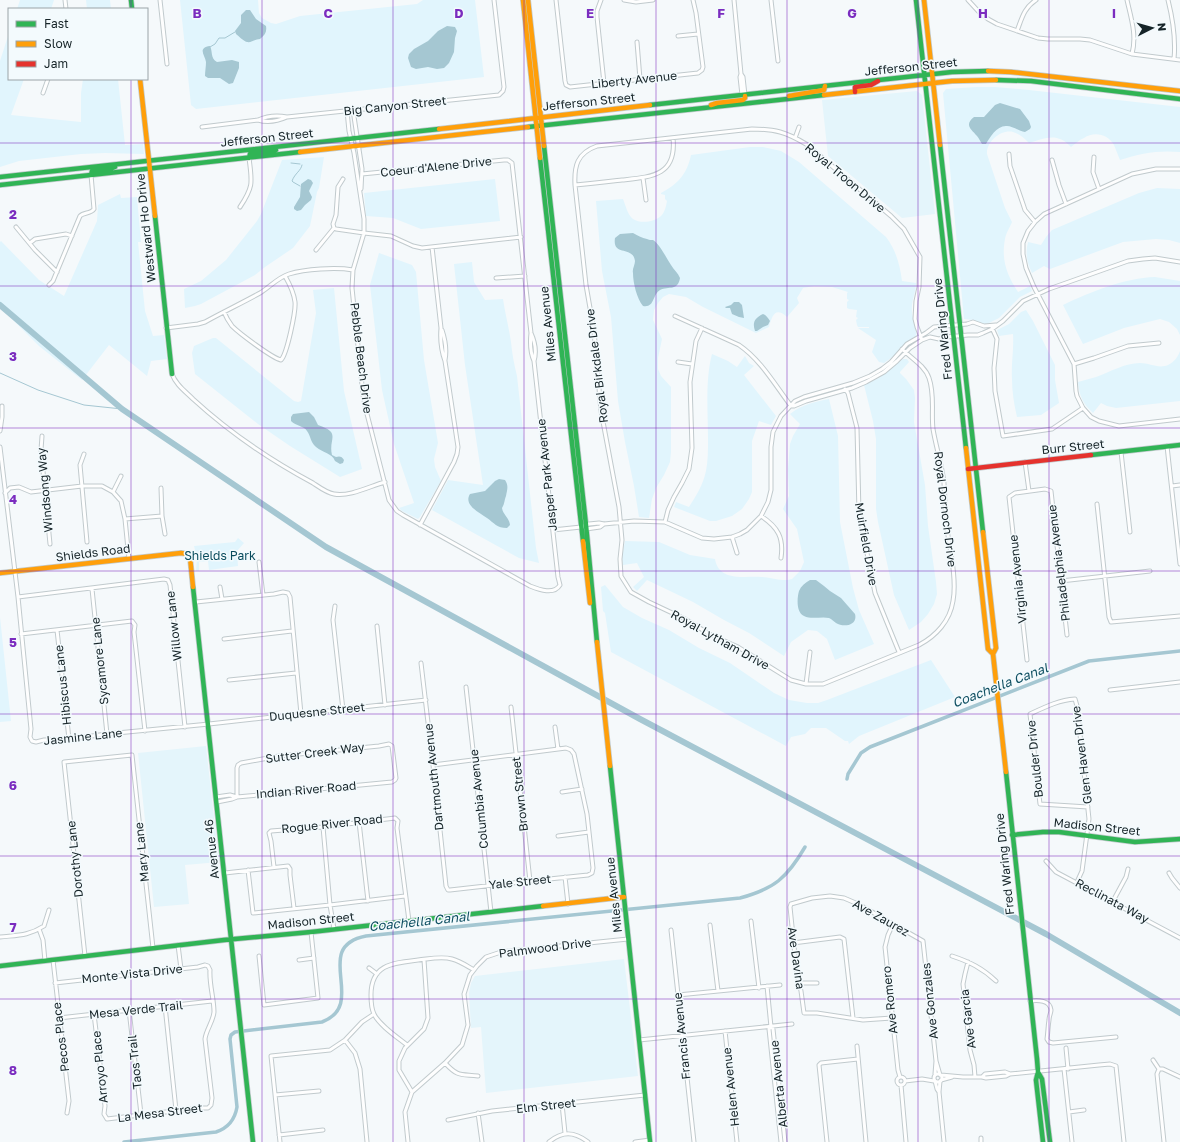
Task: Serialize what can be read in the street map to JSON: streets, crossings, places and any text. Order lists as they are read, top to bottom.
{
  "streets": {
    "main road": [
      "Jefferson Street",
      "Westward Ho Drive",
      "Miles Avenue",
      "Fred Waring Drive",
      "Burr Street",
      "Shields Road",
      "Madison Street",
      "Avenue 46"
    ],
    "street": [
      "Liberty Avenue",
      "Big Canyon Street",
      "Coeur d'Alene Drive",
      "Royal Troon Drive",
      "Pebble Beach Drive",
      "Royal Birkdale Drive",
      "Jasper Park Avenue",
      "Windsong Way",
      "Royal Dornoch Drive",
      "Muirfield Drive",
      "Philadelphia Avenue",
      "Virginia Avenue",
      "Willow Lane",
      "Royal Lytham Drive",
      "Sycamore Lane",
      "Hibiscus Lane",
      "Duquesne Street",
      "Jasmine Lane",
      "Sutter Creek Way",
      "Glen Haven Drive",
      "Boulder Drive",
      "Dartmouth Avenue",
      "Indian River Road",
      "Brown Street",
      "Columbia Avenue",
      "Rogue River Road",
      "Mary Lane",
      "Dorothy Lane",
      "Yale Street",
      "Reclinata Way",
      "Ave Zaurez",
      "Palmwood Drive",
      "Ave Davina",
      "Monte Vista Drive",
      "Ave Romero",
      "Ave Gonzales",
      "Mesa Verde Trail",
      "Ave Garcia",
      "Francis Avenue",
      "Pecos Place",
      "Taos Trail",
      "Arroyo Place",
      "Alberta Avenue",
      "Helen Avenue",
      "Elm Street",
      "La Mesa Street"
    ]
  },
  "crossings": [
    ["Jefferson Street", "Westward Ho Drive"],
    ["Jefferson Street", "Miles Avenue"],
    ["Jefferson Street", "Fred Waring Drive"],
    ["Coeur d'Alene Drive", "Jasper Park Avenue"],
    ["Royal Troon Drive", "Royal Birkdale Drive"],
    ["Miles Avenue", "Madison Street"],
    ["Miles Avenue", "Palmwood Drive"],
    ["Miles Avenue", "Elm Street"],
    ["Fred Waring Drive", "Burr Street"],
    ["Fred Waring Drive", "Madison Street"],
    ["Pebble Beach Drive", "Jasper Park Avenue"],
    ["Royal Birkdale Drive", "Royal Lytham Drive"],
    ["Royal Dornoch Drive", "Muirfield Drive"],
    ["Royal Dornoch Drive", "Royal Lytham Drive"],
    ["Muirfield Drive", "Royal Lytham Drive"],
    ["Shields Road", "Jasmine Lane"],
    ["Shields Road", "Avenue 46"],
    ["Philadelphia Avenue", "Virginia Avenue"],
    ["Willow Lane", "Sycamore Lane"],
    ["Willow Lane", "Jasmine Lane"],
    ["Sycamore Lane", "Jasmine Lane"],
    ["Hibiscus Lane", "Jasmine Lane"],
    ["Duquesne Street", "Jasmine Lane"],
    ["Duquesne Street", "Dartmouth Avenue"],
    ["Duquesne Street", "Avenue 46"],
    ["Jasmine Lane", "Avenue 46"],
    ["Sutter Creek Way", "Indian River Road"],
    ["Glen Haven Drive", "Boulder Drive"],
    ["Glen Haven Drive", "Madison Street"],
    ["Glen Haven Drive", "Reclinata Way"],
    ["Dartmouth Avenue", "Yale Street"],
    ["Indian River Road", "Avenue 46"],
    ["Brown Street", "Yale Street"],
    ["Columbia Avenue", "Madison Street"],
    ["Columbia Avenue", "Yale Street"],
    ["Madison Street", "Avenue 46"],
    ["Madison Street", "Mary Lane"],
    ["Madison Street", "Dorothy Lane"],
    ["Madison Street", "Pecos Place"],
    ["Mary Lane", "Dorothy Lane"],
    ["Ave Zaurez", "Ave Davina"],
    ["Ave Zaurez", "Ave Romero"],
    ["Ave Zaurez", "Ave Gonzales"],
    ["Monte Vista Drive", "Mesa Verde Trail"],
    ["Monte Vista Drive", "Pecos Place"],
    ["Monte Vista Drive", "La Mesa Street"],
    ["Mesa Verde Trail", "Pecos Place"],
    ["Mesa Verde Trail", "Taos Trail"],
    ["Mesa Verde Trail", "Arroyo Place"],
    ["Mesa Verde Trail", "La Mesa Street"],
    ["Taos Trail", "La Mesa Street"],
    ["Arroyo Place", "La Mesa Street"]
  ],
  "water": ["Coachella Canal"],
  "parks": ["Shields Park"],
  "legend": ["Fast", "Slow", "Jam"],
  "north": "right",
  "grid": {
    "columns": [
      "B",
      "C",
      "D",
      "E",
      "F",
      "G",
      "H",
      "I"
    ],
    "rows": [
      "2",
      "3",
      "4",
      "5",
      "6",
      "7",
      "8"
    ]
  }
}
